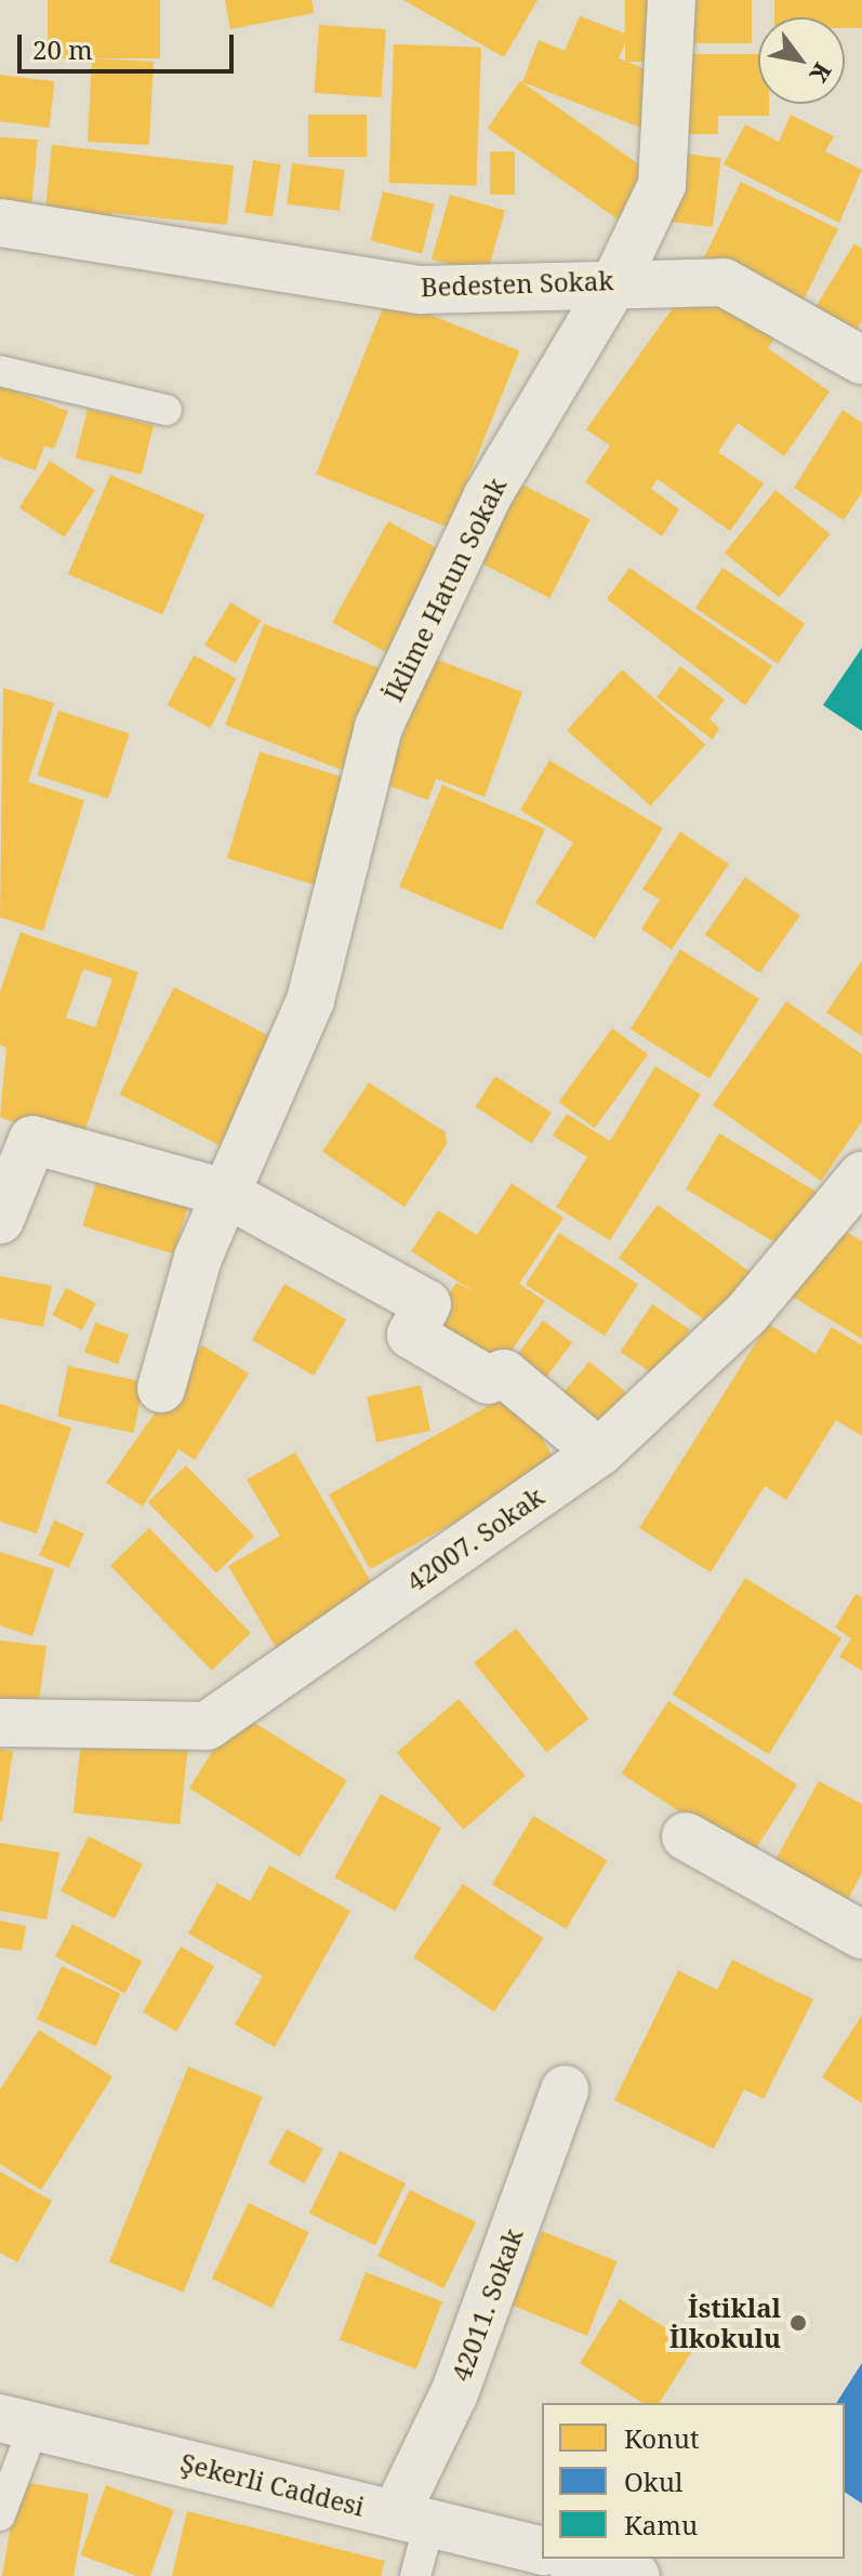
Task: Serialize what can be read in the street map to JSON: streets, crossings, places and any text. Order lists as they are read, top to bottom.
{
  "streets": {
    "street": [
      "Bedesten Sokak",
      "İklime Hatun Sokak",
      "42007. Sokak",
      "42011. Sokak",
      "Şekerli Caddesi"
    ]
  },
  "crossings": [
    ["Bedesten Sokak", "İklime Hatun Sokak"],
    ["42011. Sokak", "Şekerli Caddesi"]
  ],
  "places": ["İstiklal İlkokulu"],
  "legend": ["Konut", "Okul", "Kamu"],
  "scale_bar": "20 m",
  "north": "bottom right"
}
